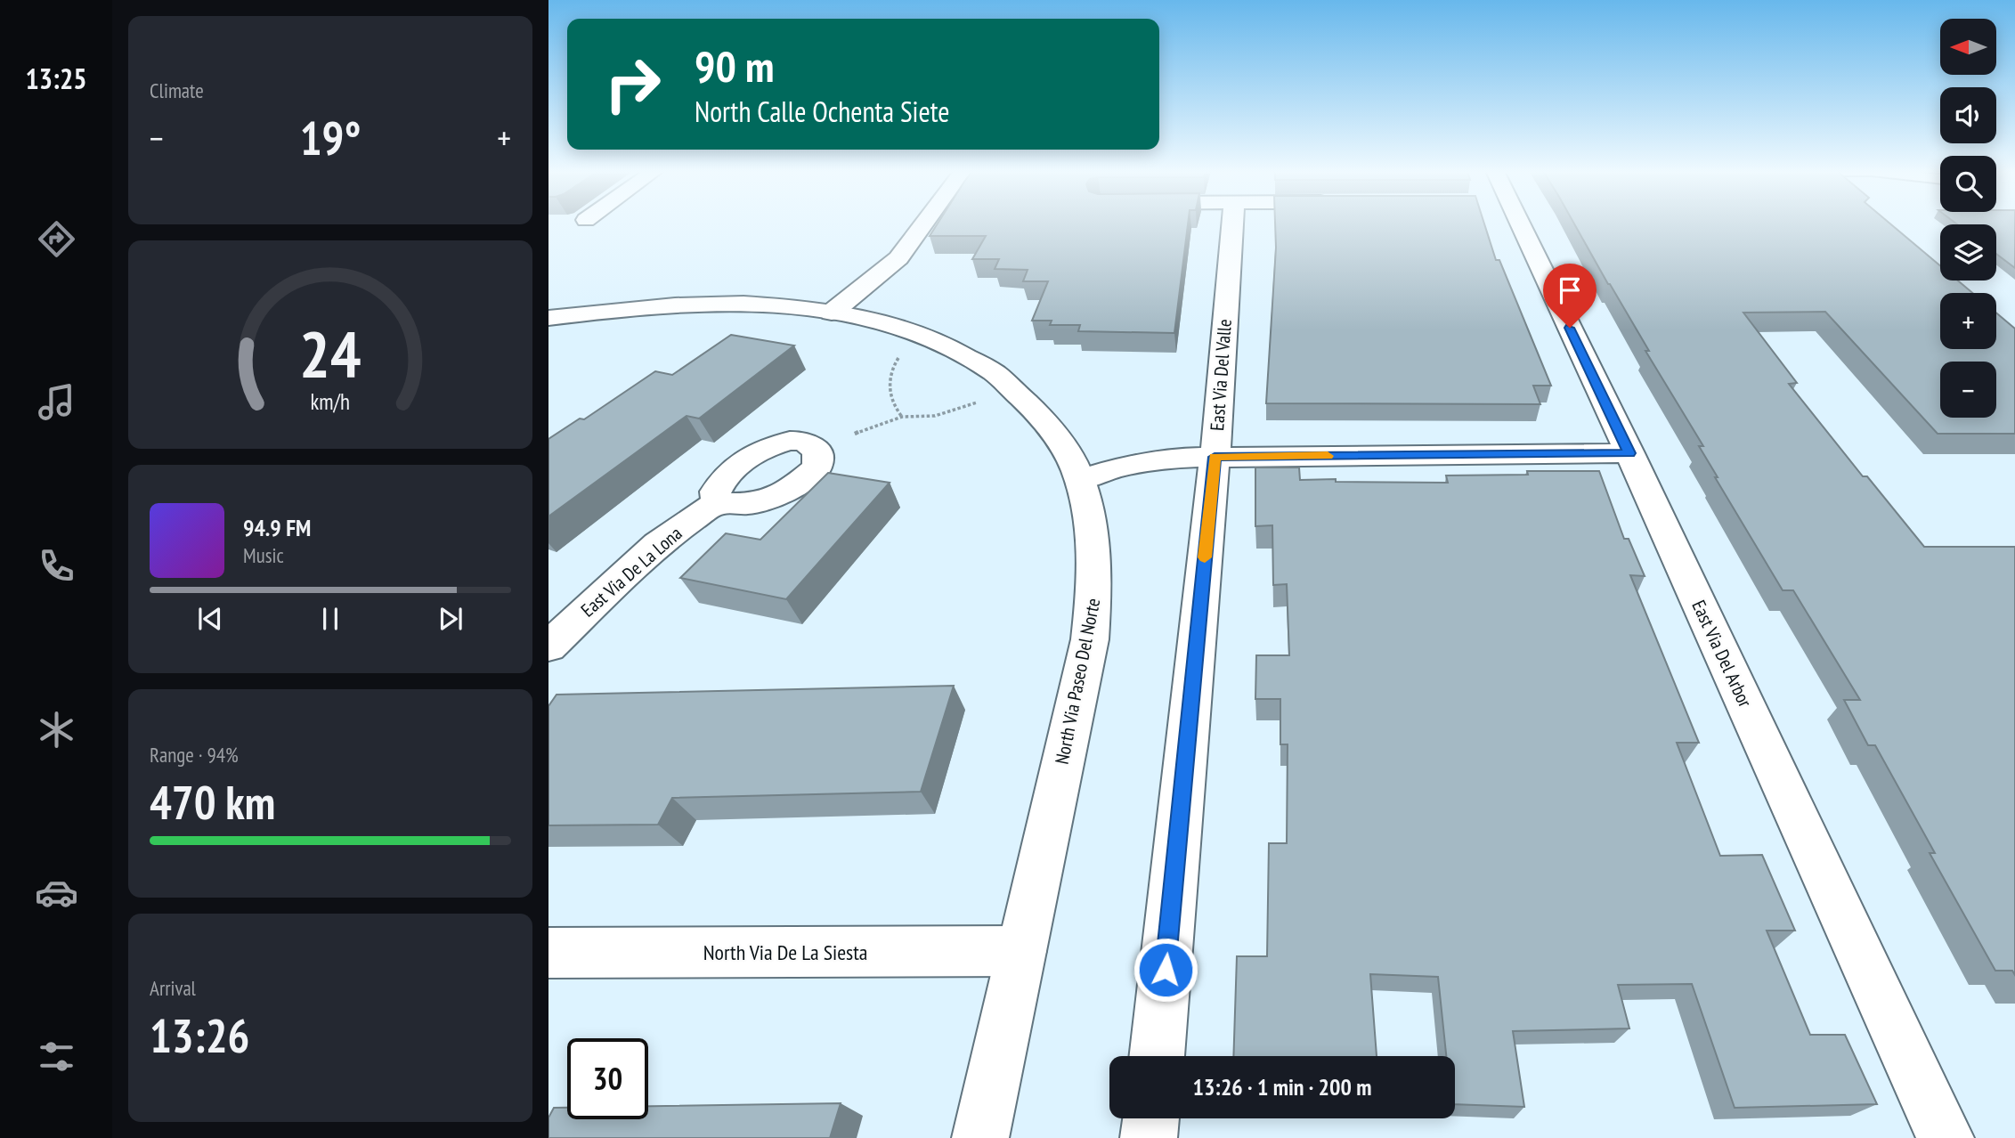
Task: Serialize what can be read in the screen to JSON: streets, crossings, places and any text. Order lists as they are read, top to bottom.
{
  "streets": {
    "street": [
      "East Via Del Valle",
      "East Via De La Lona",
      "East Via Del Arbor",
      "North Via Paseo Del Norte",
      "North Via De La Siesta"
    ]
  },
  "crossings": [
    ["North Via Paseo Del Norte", "North Via De La Siesta"]
  ],
  "north": "left",
  "page": {
    "tabs": "13:25",
    "tile": [
      "Climate",
      ["Range · 94%", "470 km"],
      ["Arrival", "13:26"]
    ],
    "map_buttons": ["+", "−"],
    "turn": ["90 m", "North Calle Ochenta Siete"],
    "heat": ["−", "19°", "+"],
    "song": ["94.9 FM", "Music"],
    "limit": "30",
    "trip": "13:26 · 1 min · 200 m",
    "gauge": ["24", "km/h"]
  }
}
